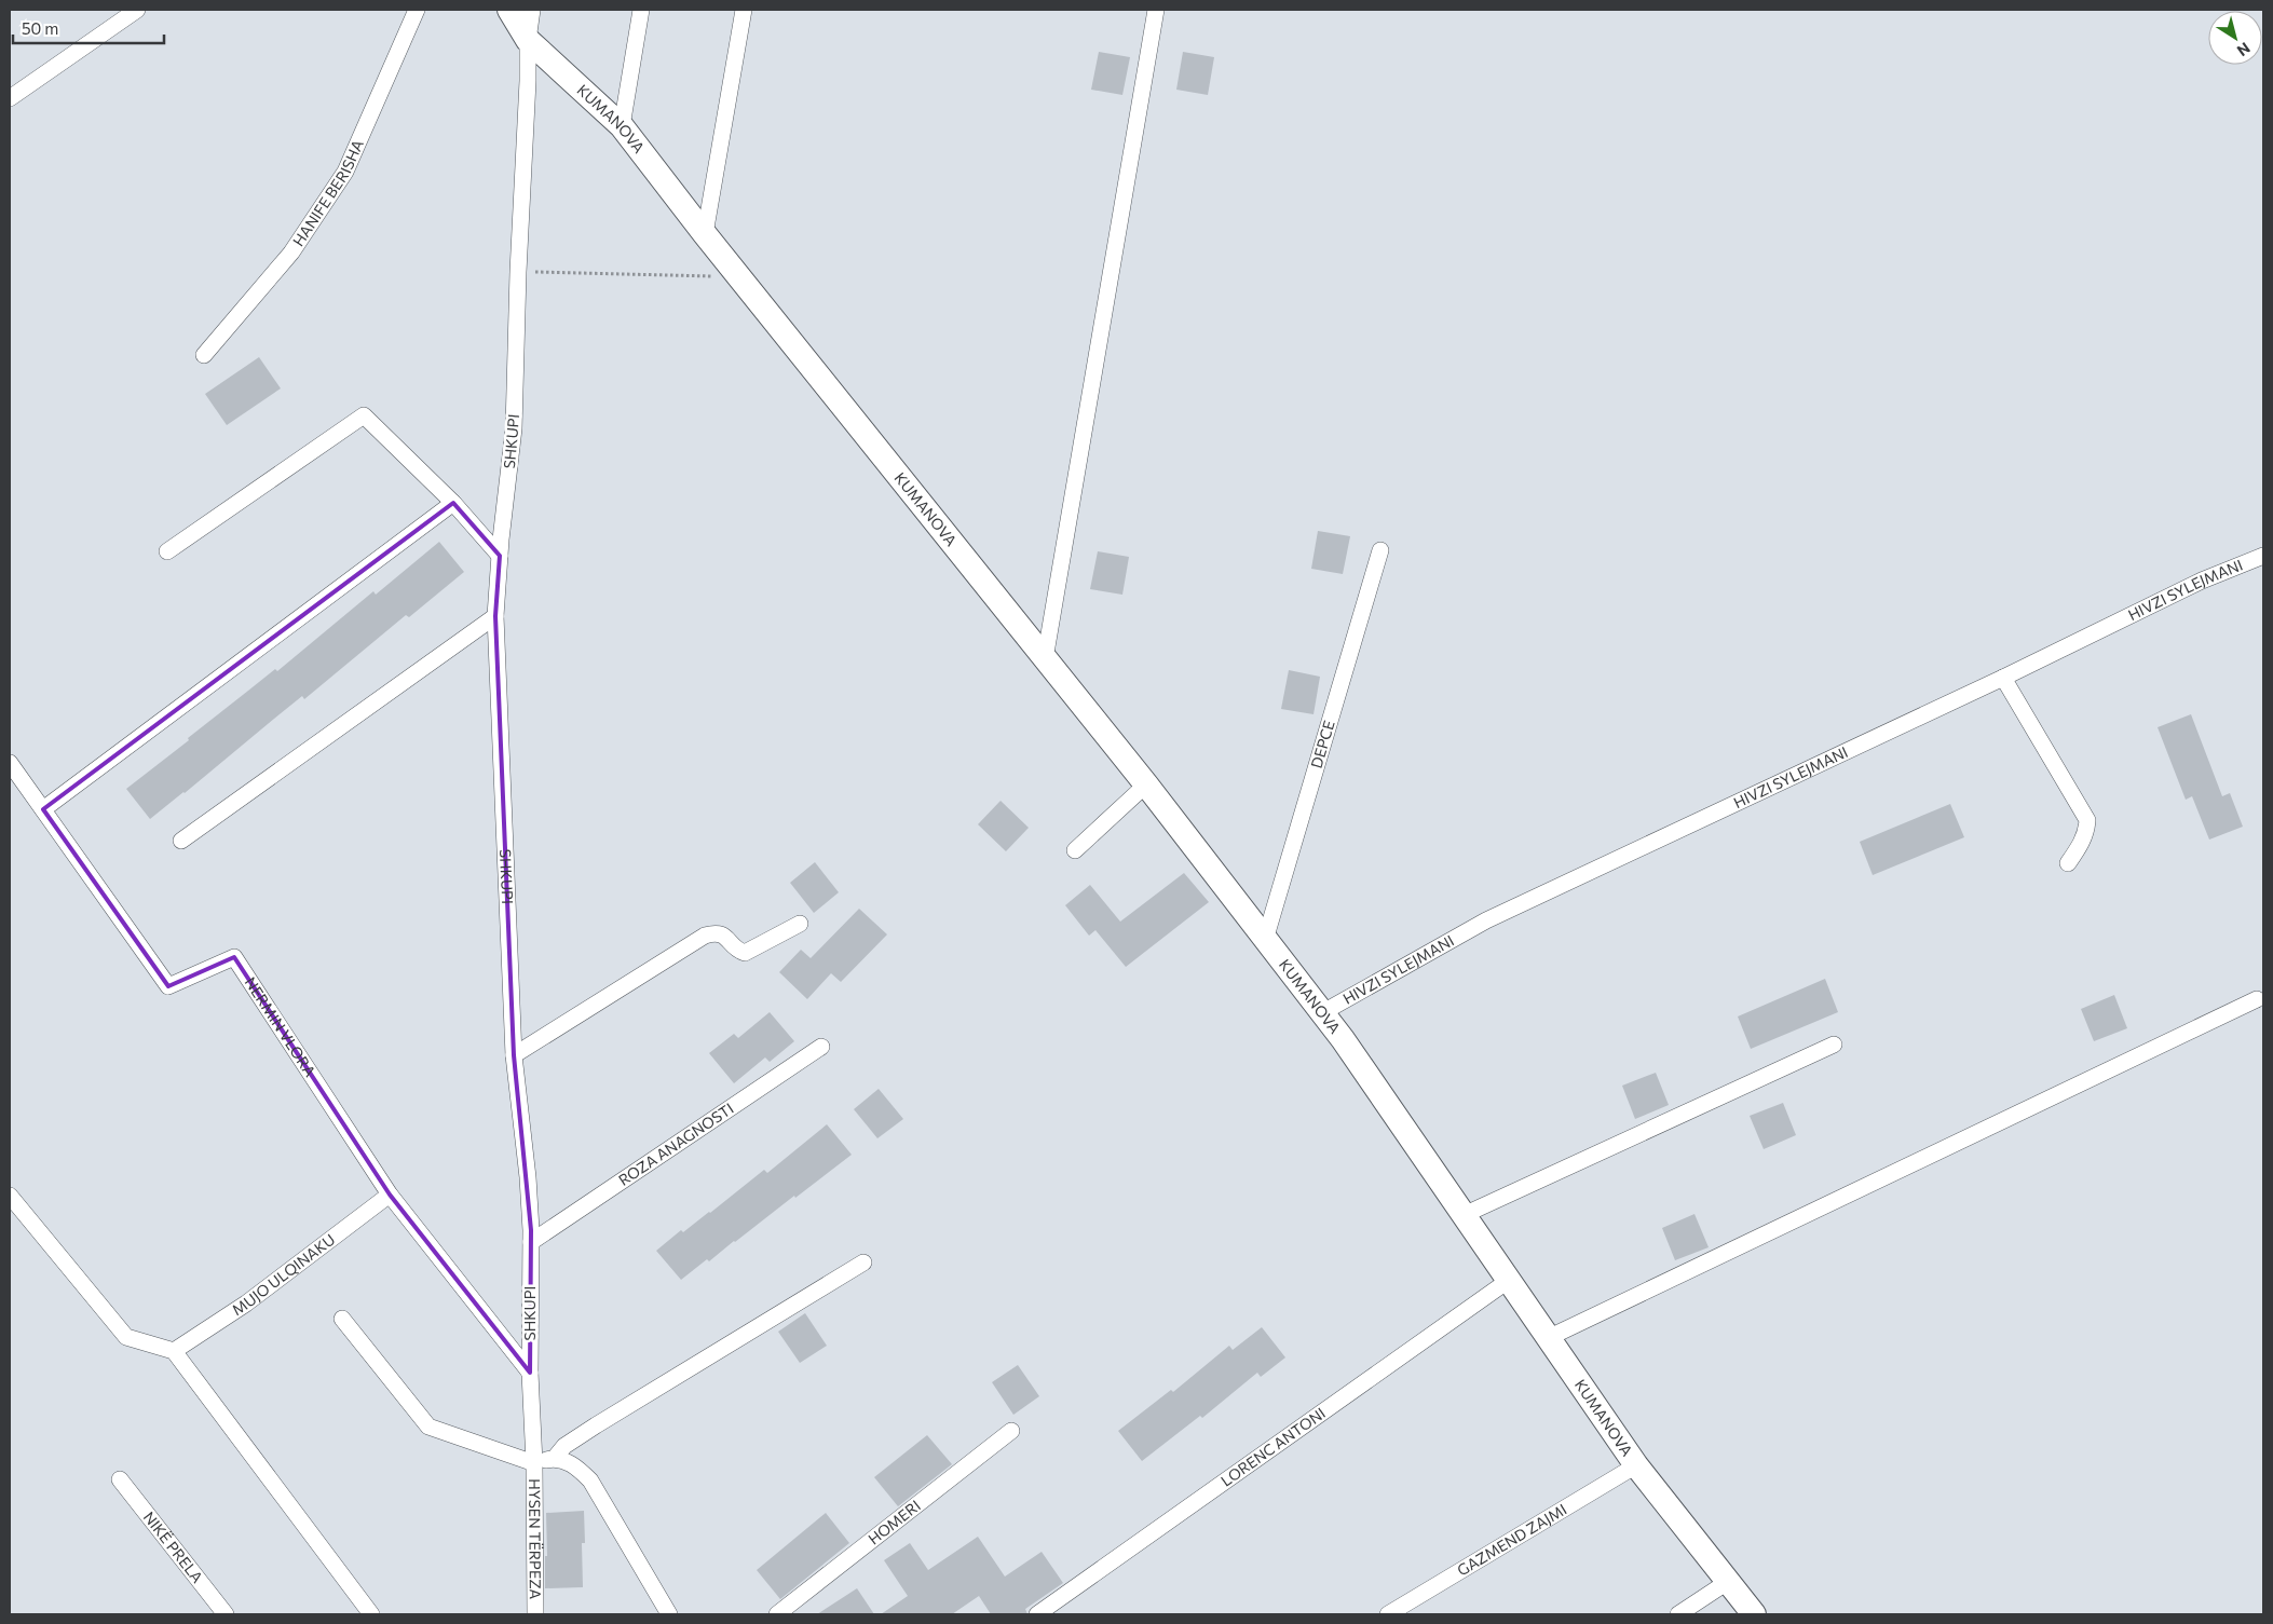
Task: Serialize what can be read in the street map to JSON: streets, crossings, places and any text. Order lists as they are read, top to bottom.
{
  "streets": {
    "main road": ["KUMANOVA"],
    "street": [
      "HANIFE BERISHA",
      "SHKUPI",
      "HIVZI SYLEJMANI",
      "DEPCE",
      "NERMIN VLORA",
      "ROZA ANAGNOSTI",
      "MUJO ULQINAKU",
      "LORENC ANTONI",
      "HOMERI",
      "HYSEN TËRPEZA",
      "GAZMEND ZAJMI",
      "NIKË PRELA"
    ]
  },
  "crossings": [
    ["KUMANOVA", "SHKUPI"],
    ["KUMANOVA", "HIVZI SYLEJMANI"],
    ["KUMANOVA", "DEPCE"],
    ["KUMANOVA", "LORENC ANTONI"],
    ["KUMANOVA", "GAZMEND ZAJMI"],
    ["SHKUPI", "NERMIN VLORA"],
    ["SHKUPI", "ROZA ANAGNOSTI"],
    ["SHKUPI", "HYSEN TËRPEZA"],
    ["NERMIN VLORA", "MUJO ULQINAKU"]
  ],
  "scale_bar": "50 m",
  "north": "bottom right"
}
